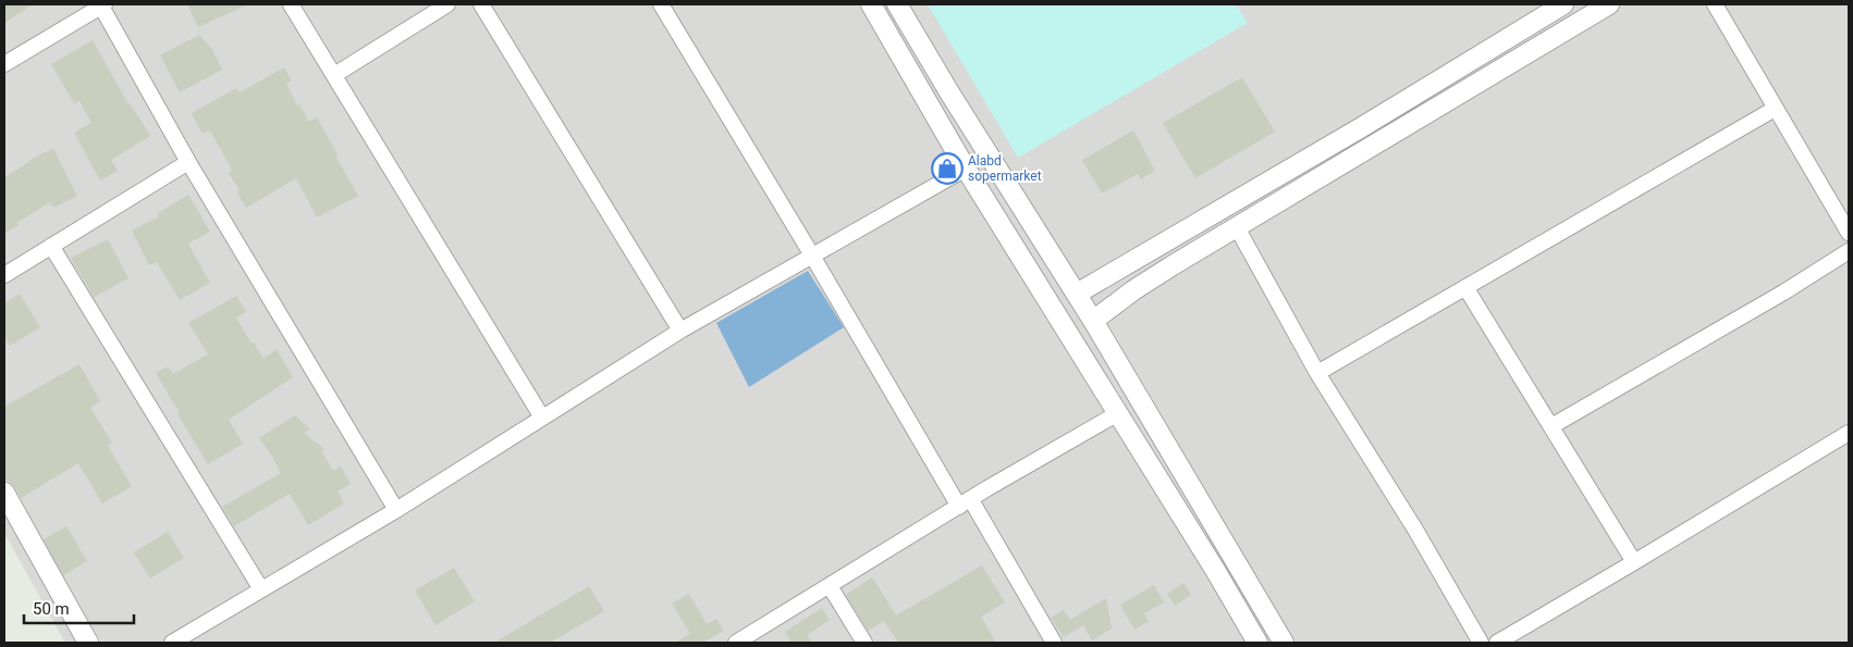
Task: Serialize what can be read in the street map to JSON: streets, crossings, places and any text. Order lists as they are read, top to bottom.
{
  "places": {
    "shop": ["Alabd sopermarket"]
  },
  "scale_bar": "50 m"
}
